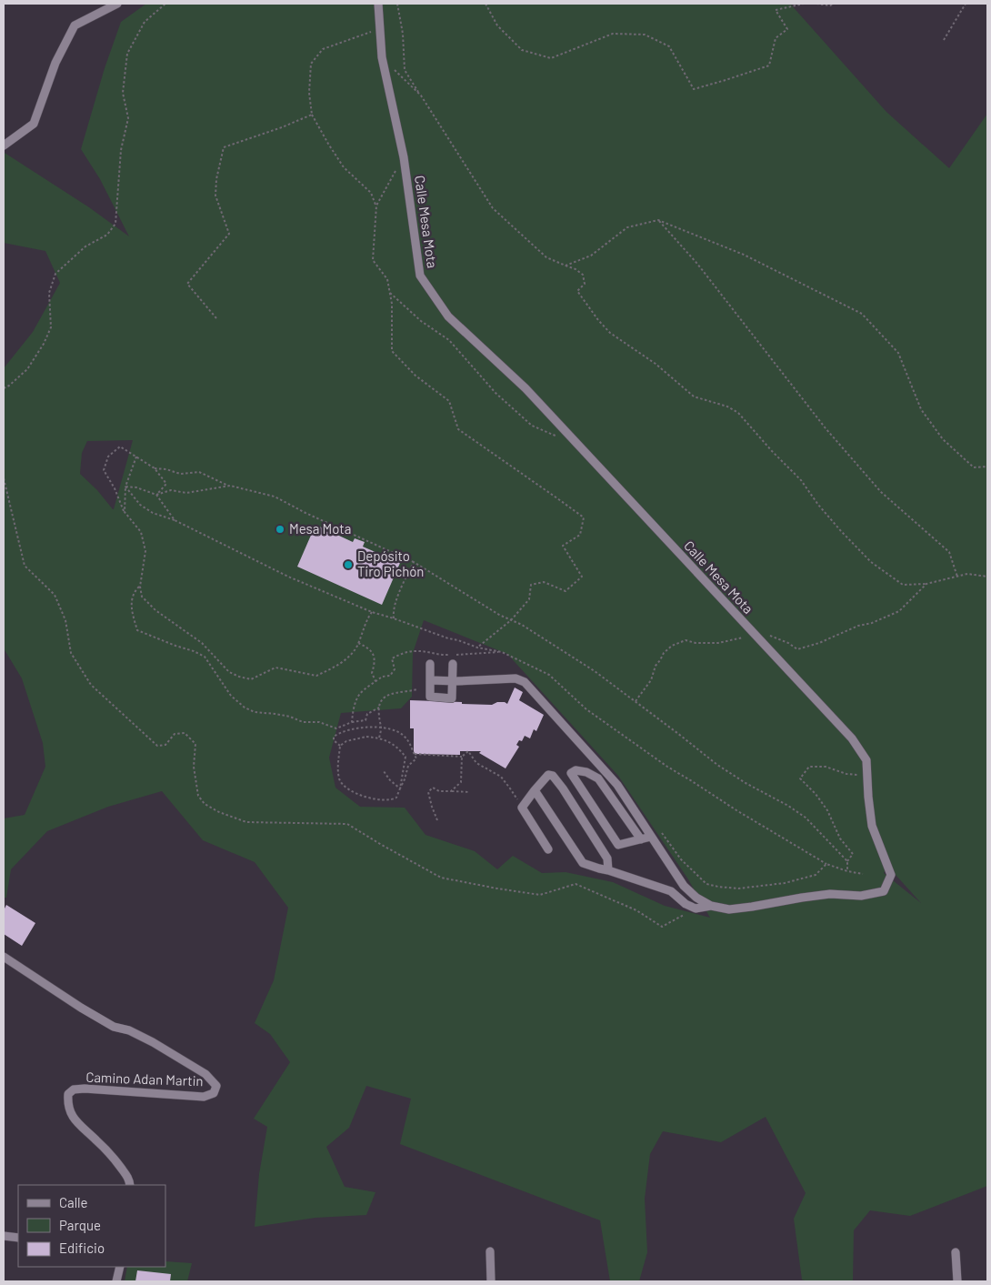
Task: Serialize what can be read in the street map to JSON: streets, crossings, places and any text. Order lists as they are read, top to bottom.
{
  "streets": {
    "street": ["Calle Mesa Mota", "Camino Adan Martin"]
  },
  "places": ["Mesa Mota", "Depósito Tiro Pichón"],
  "legend": ["Calle", "Parque", "Edificio"]
}
